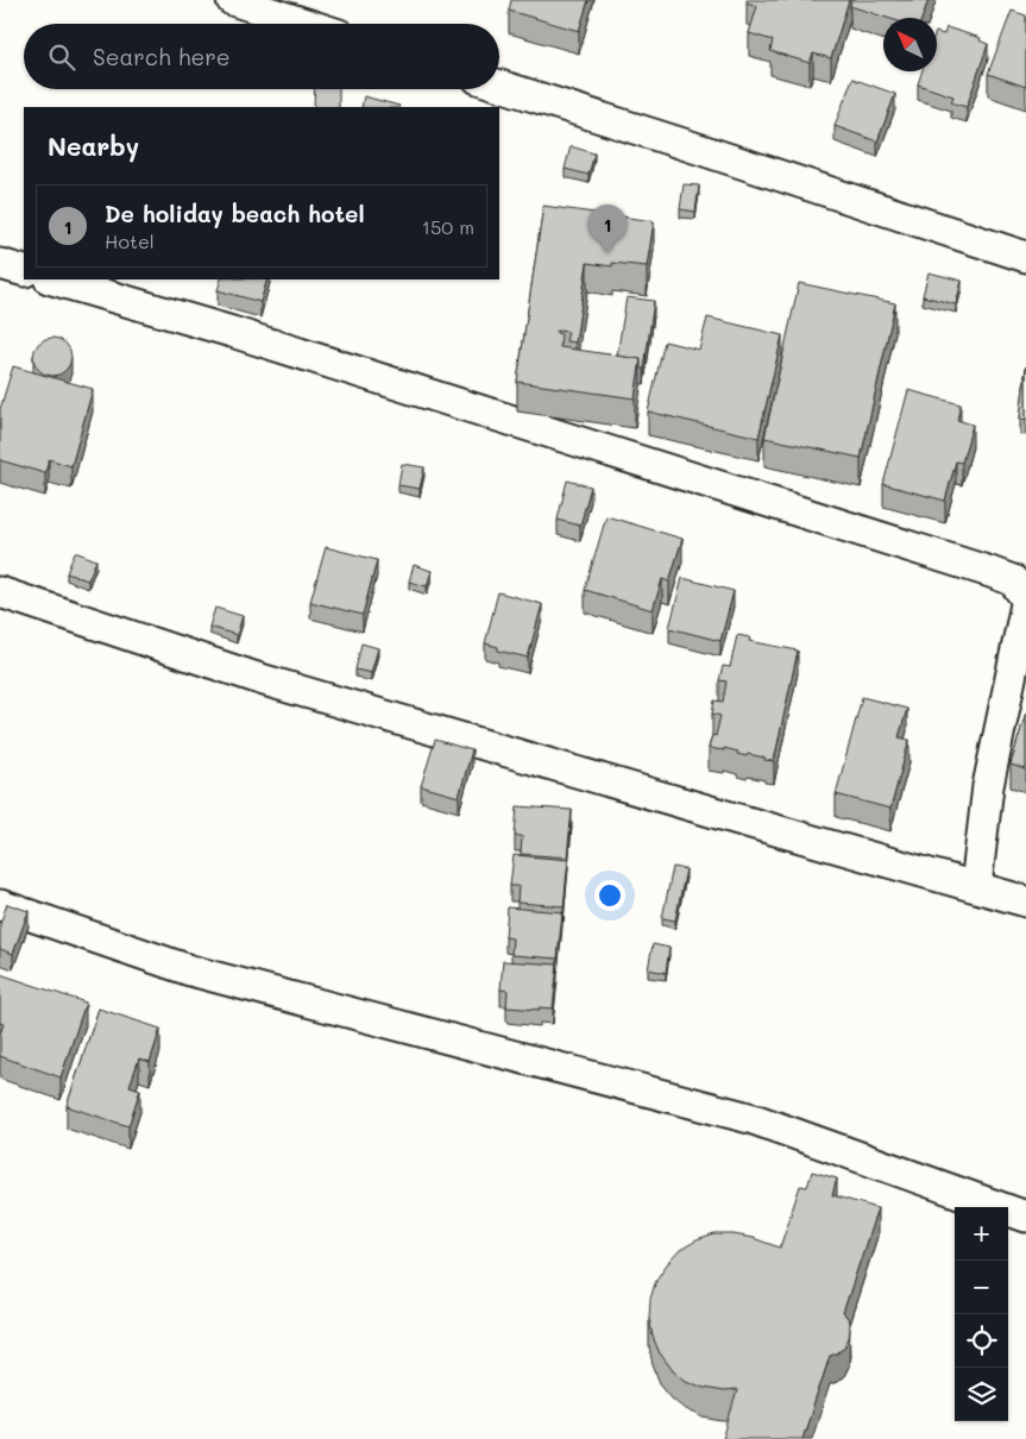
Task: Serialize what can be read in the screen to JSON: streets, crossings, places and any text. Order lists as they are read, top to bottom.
{
  "north": "top left",
  "page": {
    "search": "Search here",
    "heading": "Nearby",
    "list": [
      {
        "mark": "1",
        "name": "De holiday beach hotel",
        "note": "Hotel",
        "value": "150 m"
      }
    ],
    "pins": "1",
    "map_buttons": ["+", "−"]
  }
}
